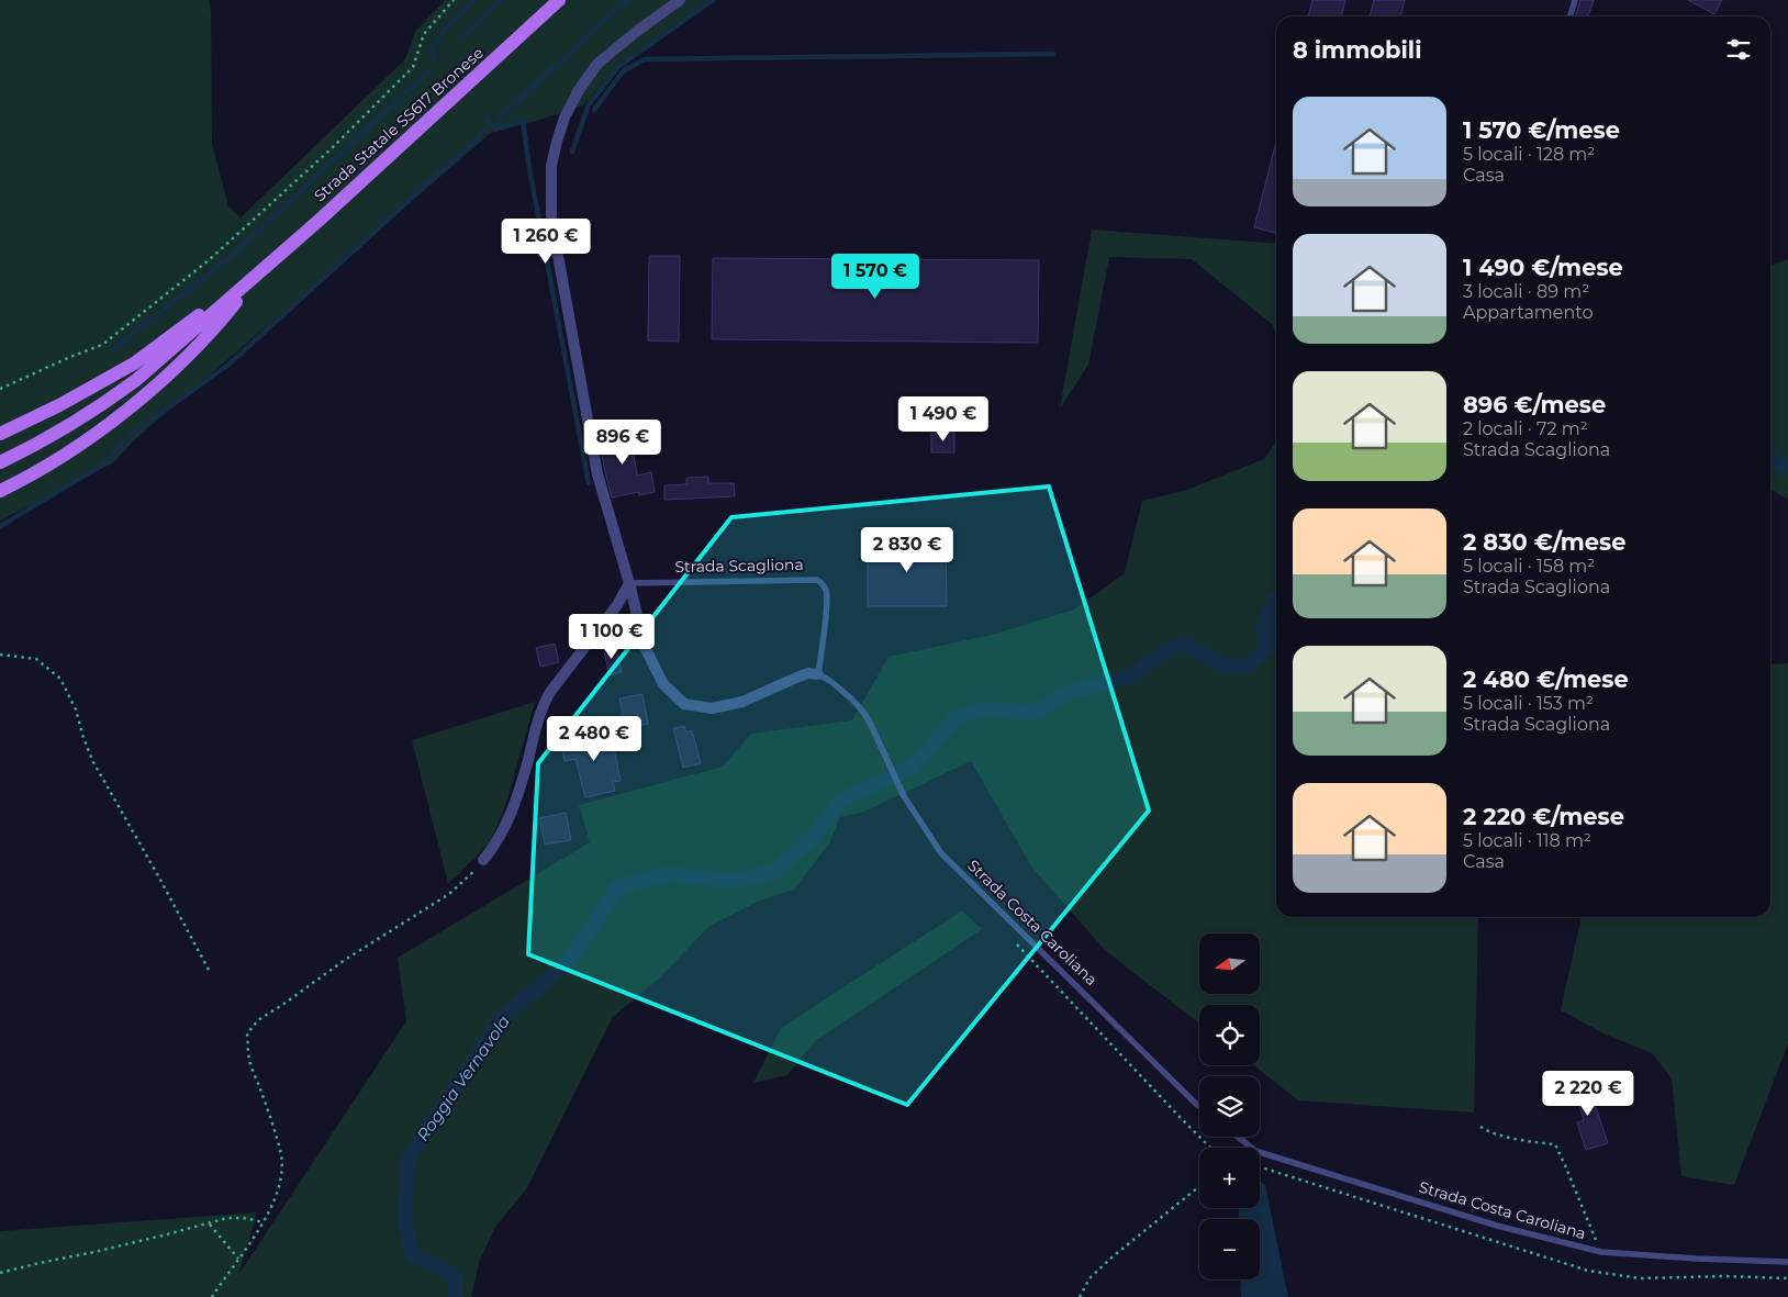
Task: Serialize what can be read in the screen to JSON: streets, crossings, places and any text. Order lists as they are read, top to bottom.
{
  "streets": {
    "main road": ["Strada Statale SS617 Bronese"],
    "lane": ["Strada Scagliona", "Strada Costa Caroliana"]
  },
  "crossings": [
    ["Strada Scagliona", "Strada Costa Caroliana"]
  ],
  "water": ["Roggia Vernavola"],
  "north": "left",
  "page": {
    "heading": "8 immobili",
    "list": [
      {
        "name": "1 570 €/mese",
        "note": "5 locali · 128 m² · Casa"
      },
      {
        "name": "1 490 €/mese",
        "note": "3 locali · 89 m² · Appartamento"
      },
      {
        "name": "896 €/mese",
        "note": "2 locali · 72 m² · Strada Scagliona"
      },
      {
        "name": "2 830 €/mese",
        "note": "5 locali · 158 m² · Strada Scagliona"
      },
      {
        "name": "2 480 €/mese",
        "note": "5 locali · 153 m² · Strada Scagliona"
      },
      {
        "name": "2 220 €/mese",
        "note": "5 locali · 118 m² · Casa"
      }
    ],
    "price": [
      "1 260 €",
      "1 570 €",
      "1 490 €",
      "896 €",
      "2 830 €",
      "1 100 €",
      "2 480 €",
      "2 220 €"
    ],
    "map_buttons": ["+", "−"]
  }
}
